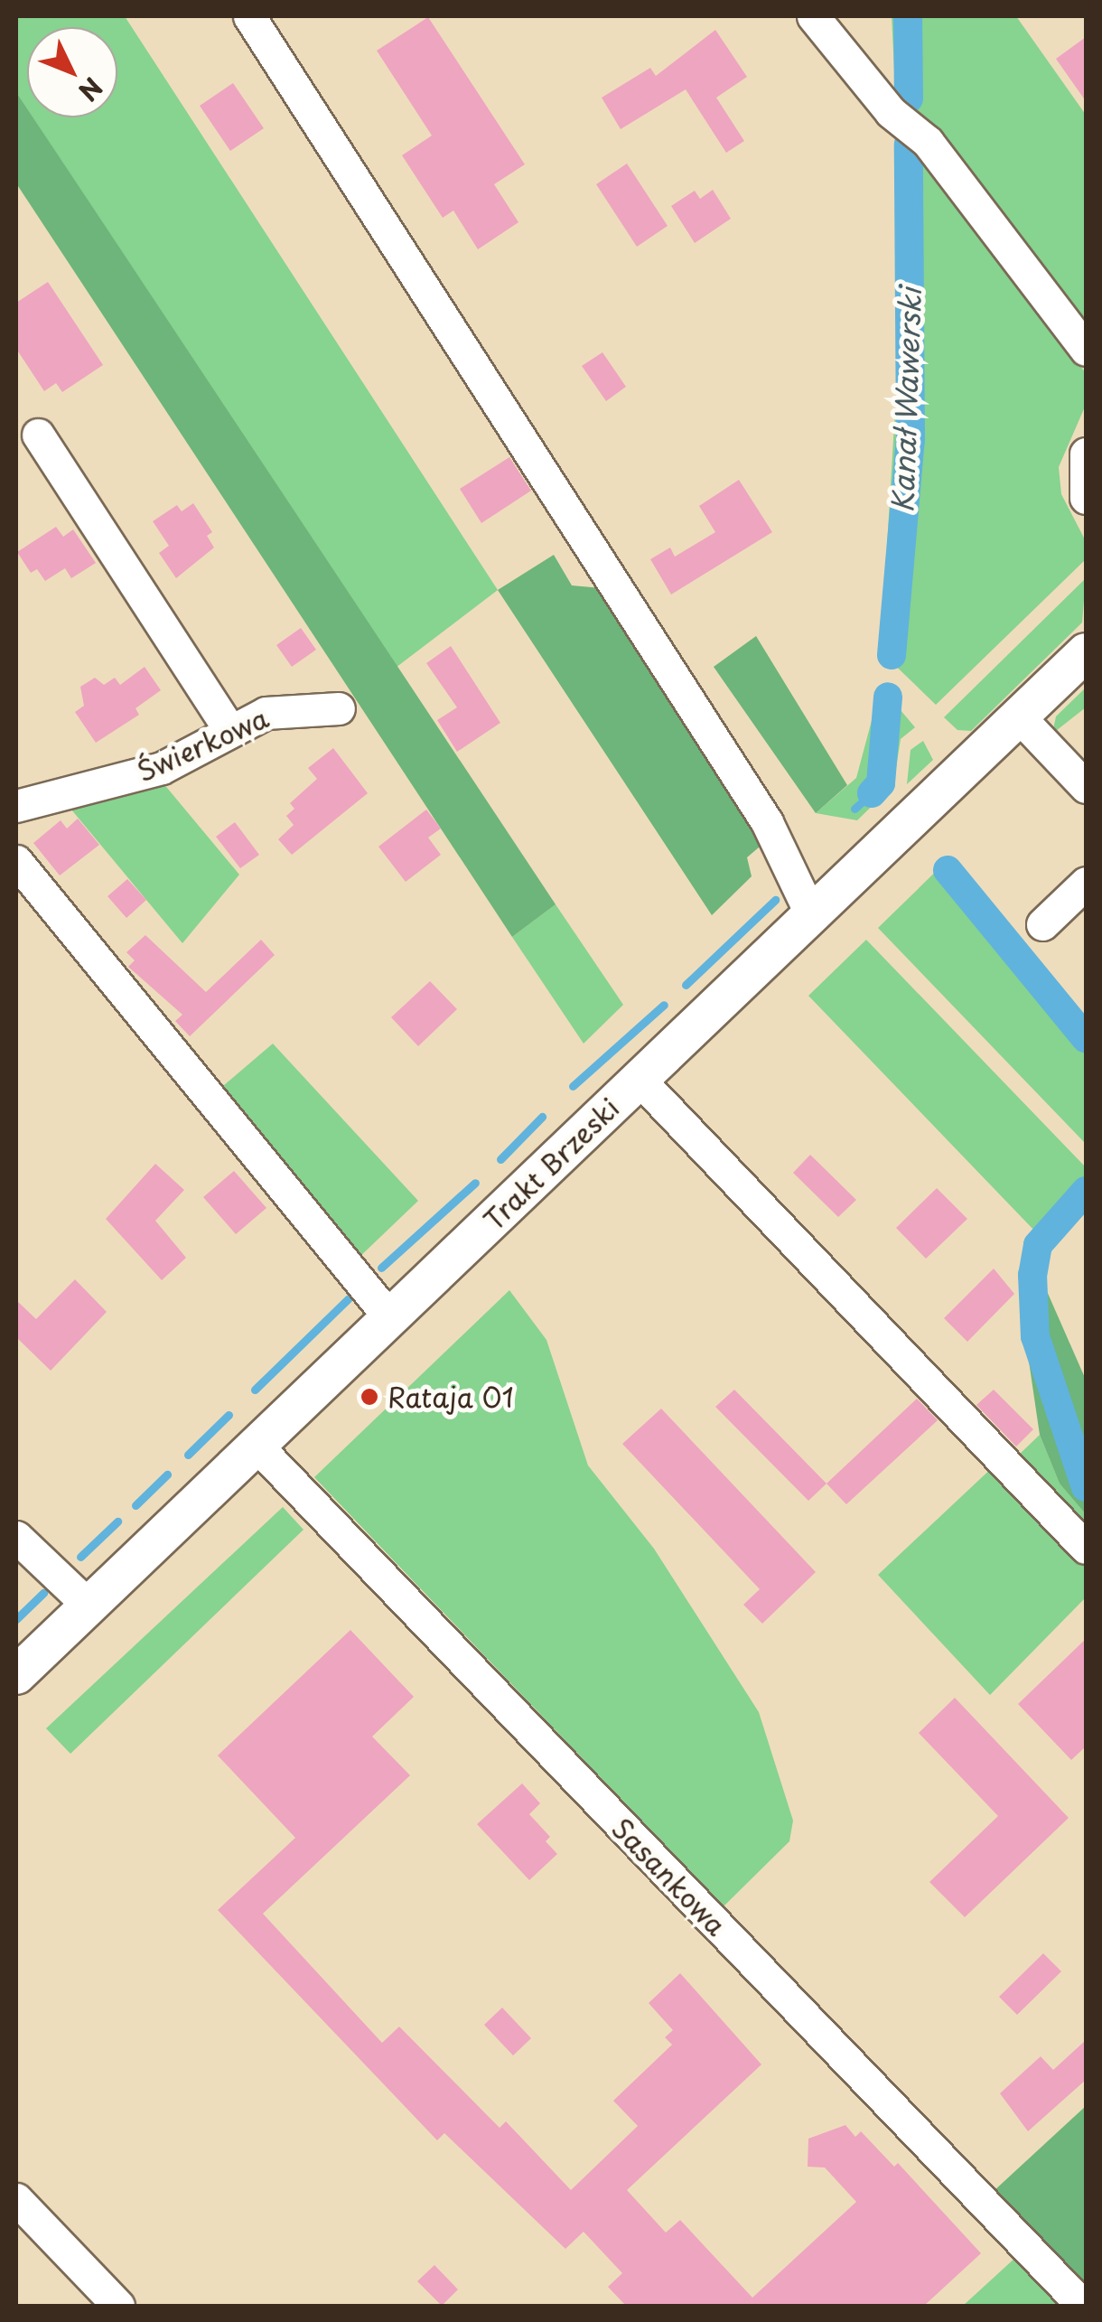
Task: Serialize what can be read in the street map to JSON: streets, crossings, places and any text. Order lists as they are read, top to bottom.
{
  "streets": {
    "main road": ["Trakt Brzeski"],
    "street": ["Świerkowa", "Sasankowa"]
  },
  "crossings": [
    ["Trakt Brzeski", "Sasankowa"]
  ],
  "water": ["Kanał Wawerski"],
  "places": ["Rataja 01"],
  "north": "bottom right"
}
